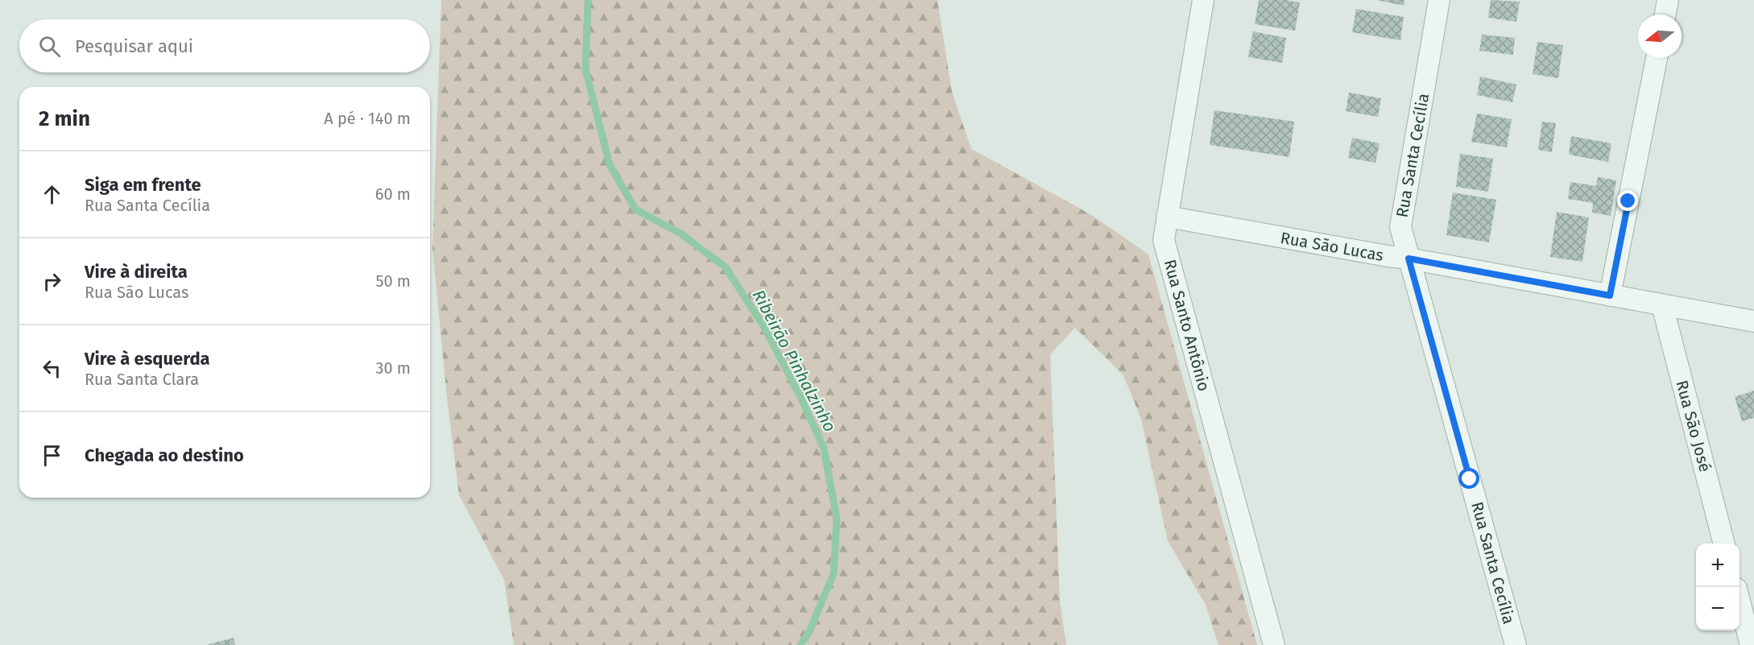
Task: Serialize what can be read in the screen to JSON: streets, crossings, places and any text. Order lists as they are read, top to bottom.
{
  "streets": {
    "street": [
      "Rua Santa Cecília",
      "Rua São Lucas",
      "Rua Santo Antônio",
      "Rua São José"
    ]
  },
  "crossings": [
    ["Rua Santa Cecília", "Rua São Lucas"],
    ["Rua São Lucas", "Rua Santo Antônio"],
    ["Rua São Lucas", "Rua São José"]
  ],
  "water": ["Ribeirão Pinhalzinho"],
  "north": "left",
  "page": {
    "search": "Pesquisar aqui",
    "heading": ["2 min", "A pé · 140 m"],
    "list": [
      ["Siga em frente", "Rua Santa Cecília", "60 m"],
      ["Vire à direita", "Rua São Lucas", "50 m"],
      ["Vire à esquerda", "Rua Santa Clara", "30 m"],
      "Chegada ao destino"
    ],
    "map_buttons": ["+", "−"]
  }
}
